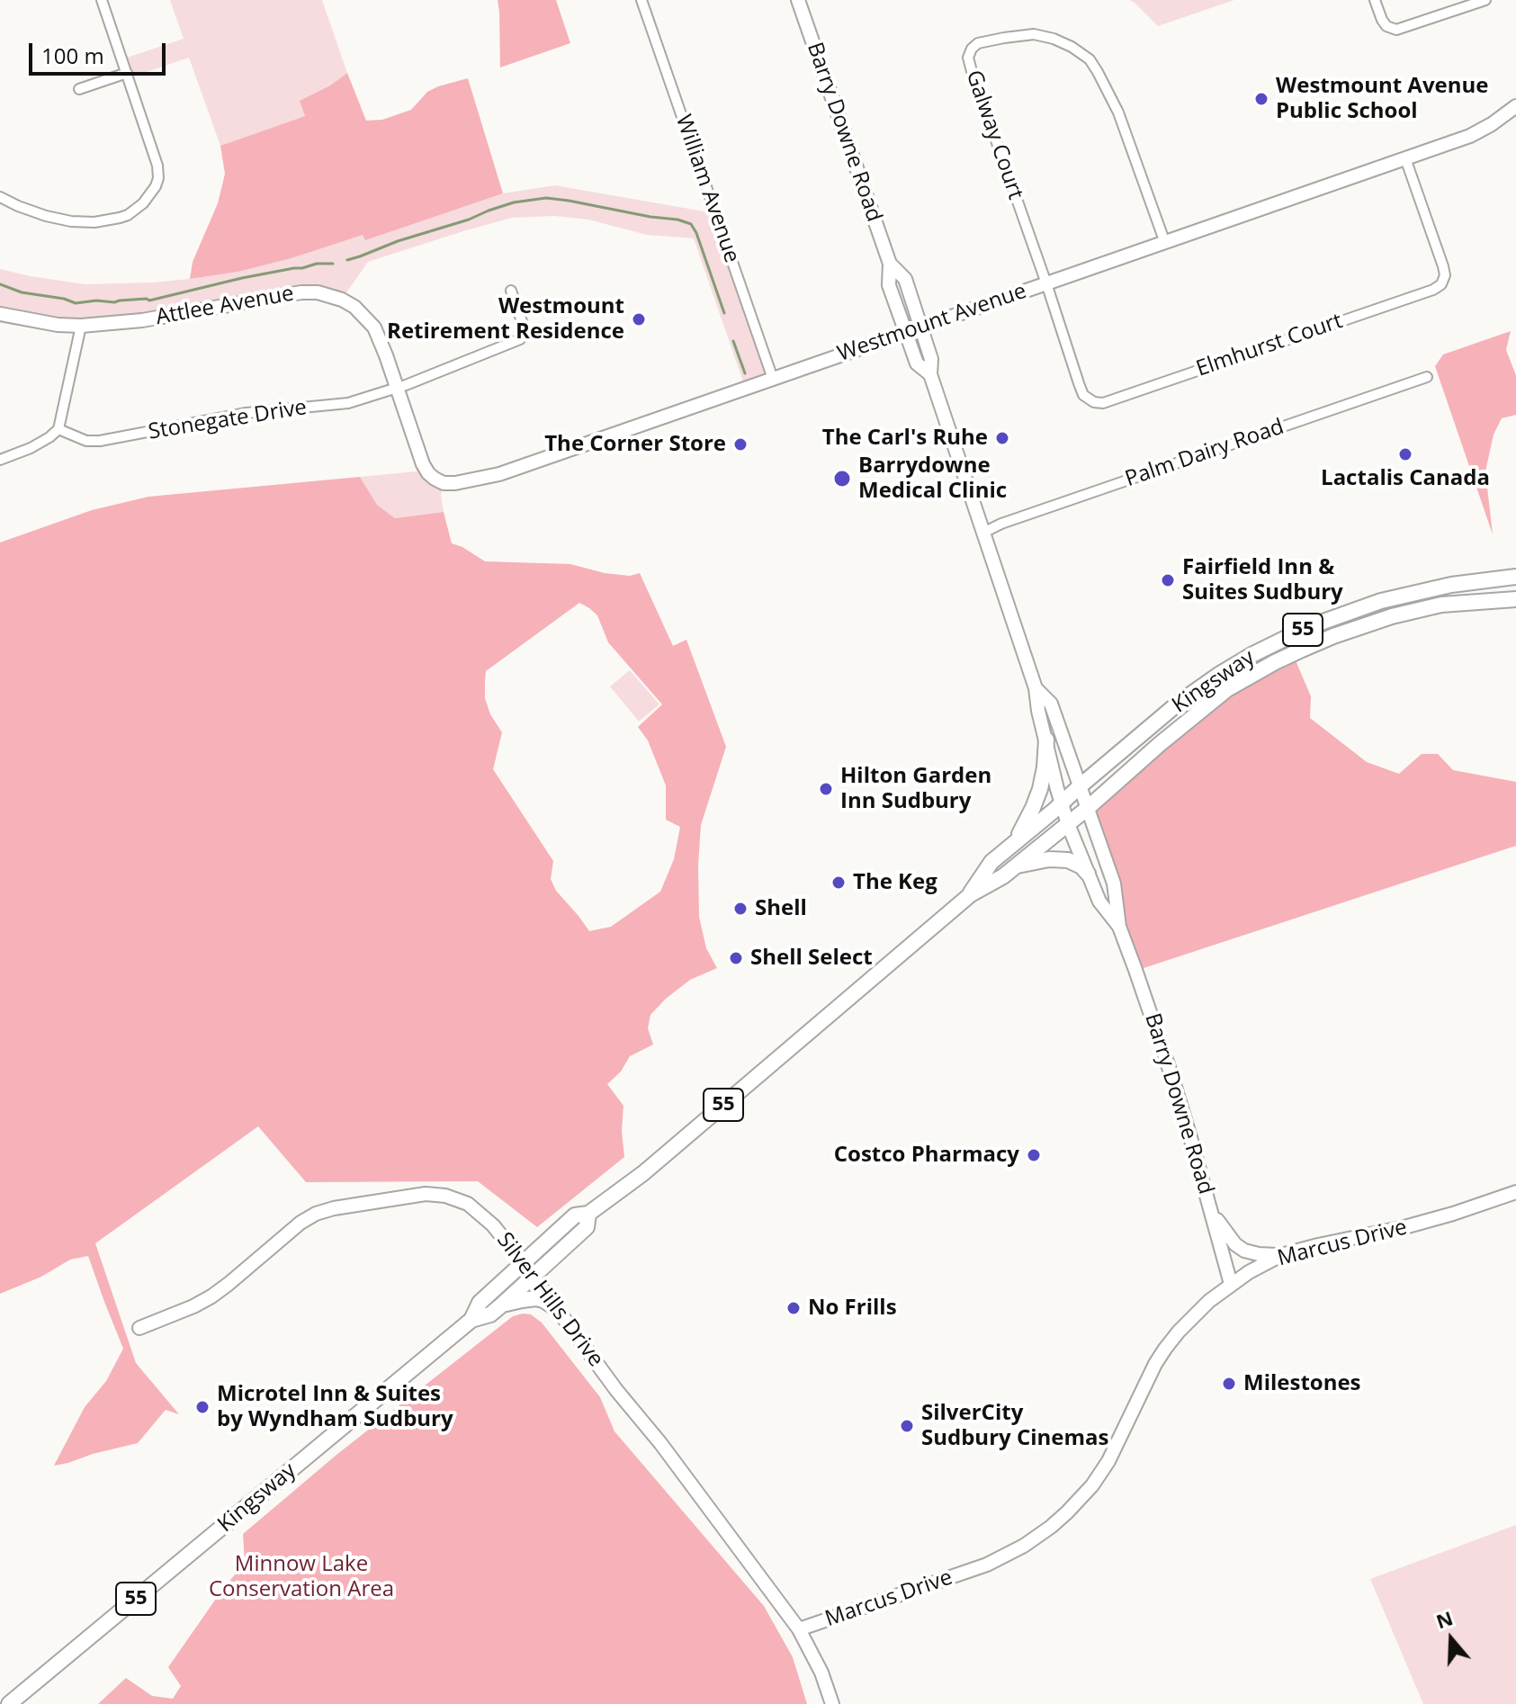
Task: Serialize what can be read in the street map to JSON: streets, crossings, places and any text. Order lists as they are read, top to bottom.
{
  "streets": {
    "main road": ["55", "Kingsway"],
    "street": [
      "Barry Downe Road",
      "Galway Court",
      "William Avenue",
      "Attlee Avenue",
      "Westmount Avenue",
      "Elmhurst Court",
      "Stonegate Drive",
      "Palm Dairy Road",
      "Marcus Drive",
      "Silver Hills Drive"
    ]
  },
  "crossings": [
    ["Barry Downe Road", "Westmount Avenue"],
    ["Barry Downe Road", "Palm Dairy Road"],
    ["Barry Downe Road", "Kingsway"],
    ["Barry Downe Road", "Marcus Drive"],
    ["Galway Court", "Westmount Avenue"],
    ["Galway Court", "Elmhurst Court"],
    ["William Avenue", "Westmount Avenue"],
    ["Attlee Avenue", "Westmount Avenue"],
    ["Attlee Avenue", "Stonegate Drive"],
    ["Westmount Avenue", "Elmhurst Court"],
    ["Westmount Avenue", "Stonegate Drive"],
    ["Kingsway", "Silver Hills Drive"],
    ["Marcus Drive", "Silver Hills Drive"]
  ],
  "parks": ["Minnow Lake Conservation Area"],
  "places": [
    "Westmount Avenue Public School",
    "Westmount Retirement Residence",
    "The Carl's Ruhe",
    "The Corner Store",
    "Lactalis Canada",
    "Barrydowne Medical Clinic",
    "Fairfield Inn & Suites Sudbury",
    "Hilton Garden Inn Sudbury",
    "The Keg",
    "Shell",
    "Shell Select",
    "Costco Pharmacy",
    "No Frills",
    "Milestones",
    "Microtel Inn & Suites by Wyndham Sudbury",
    "SilverCity Sudbury Cinemas"
  ],
  "scale_bar": "100 m",
  "north": "top"
}
